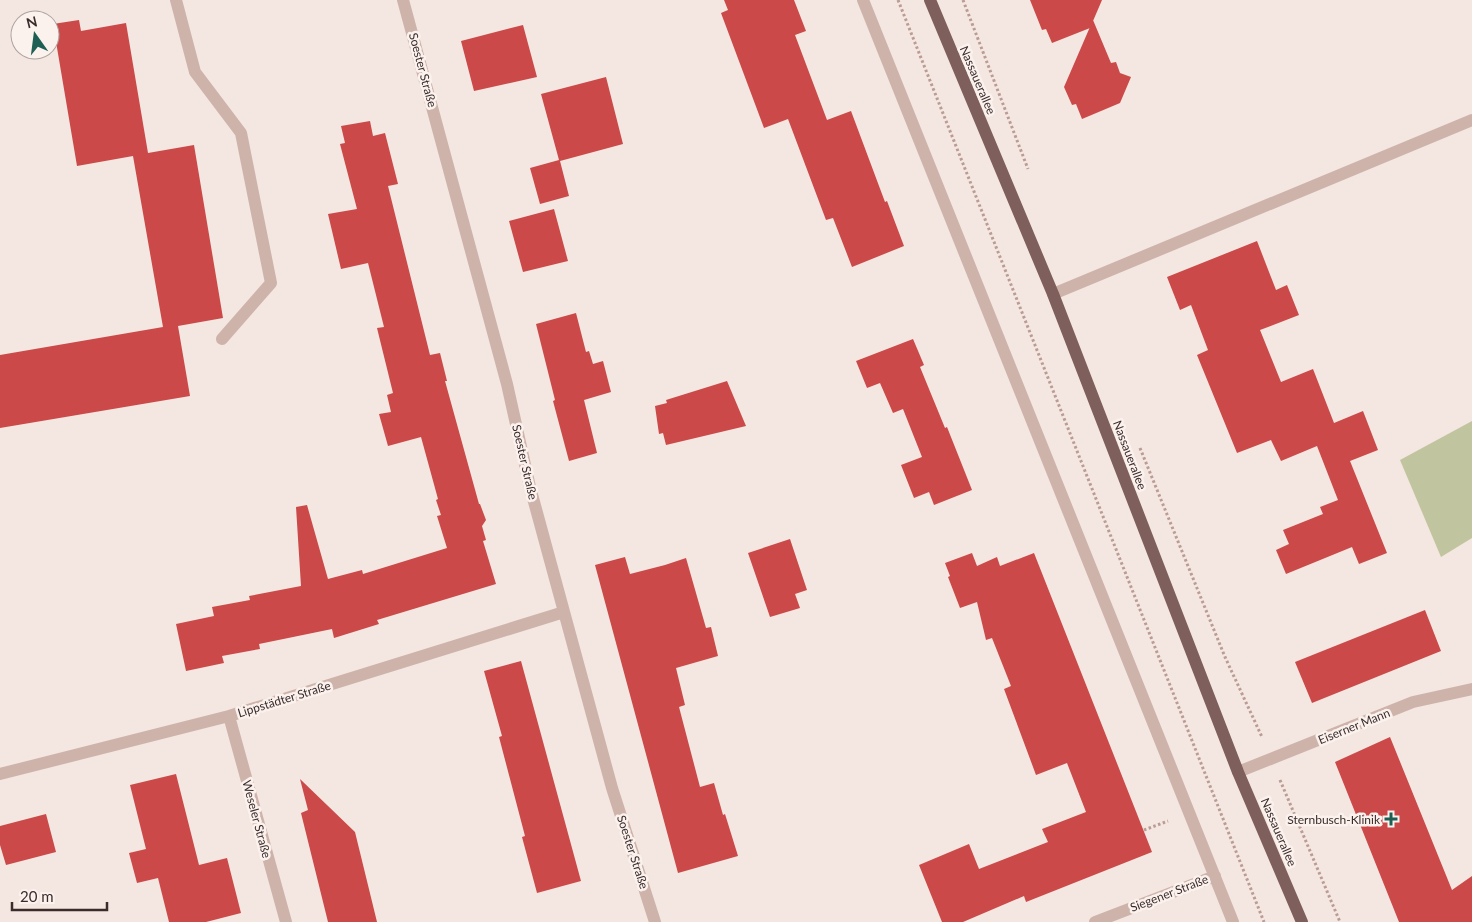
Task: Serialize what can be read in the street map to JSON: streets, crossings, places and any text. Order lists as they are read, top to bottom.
{
  "streets": {
    "main road": ["Nassauerallee"],
    "street": [
      "Soester Straße",
      "Lippstädter Straße",
      "Eiserner Mann",
      "Weseler Straße",
      "Siegener Straße"
    ]
  },
  "crossings": [
    ["Soester Straße", "Lippstädter Straße"],
    ["Nassauerallee", "Eiserner Mann"],
    ["Lippstädter Straße", "Weseler Straße"]
  ],
  "places": {
    "health": ["Sternbusch-Klinik"]
  },
  "scale_bar": "20 m",
  "north": "top"
}
